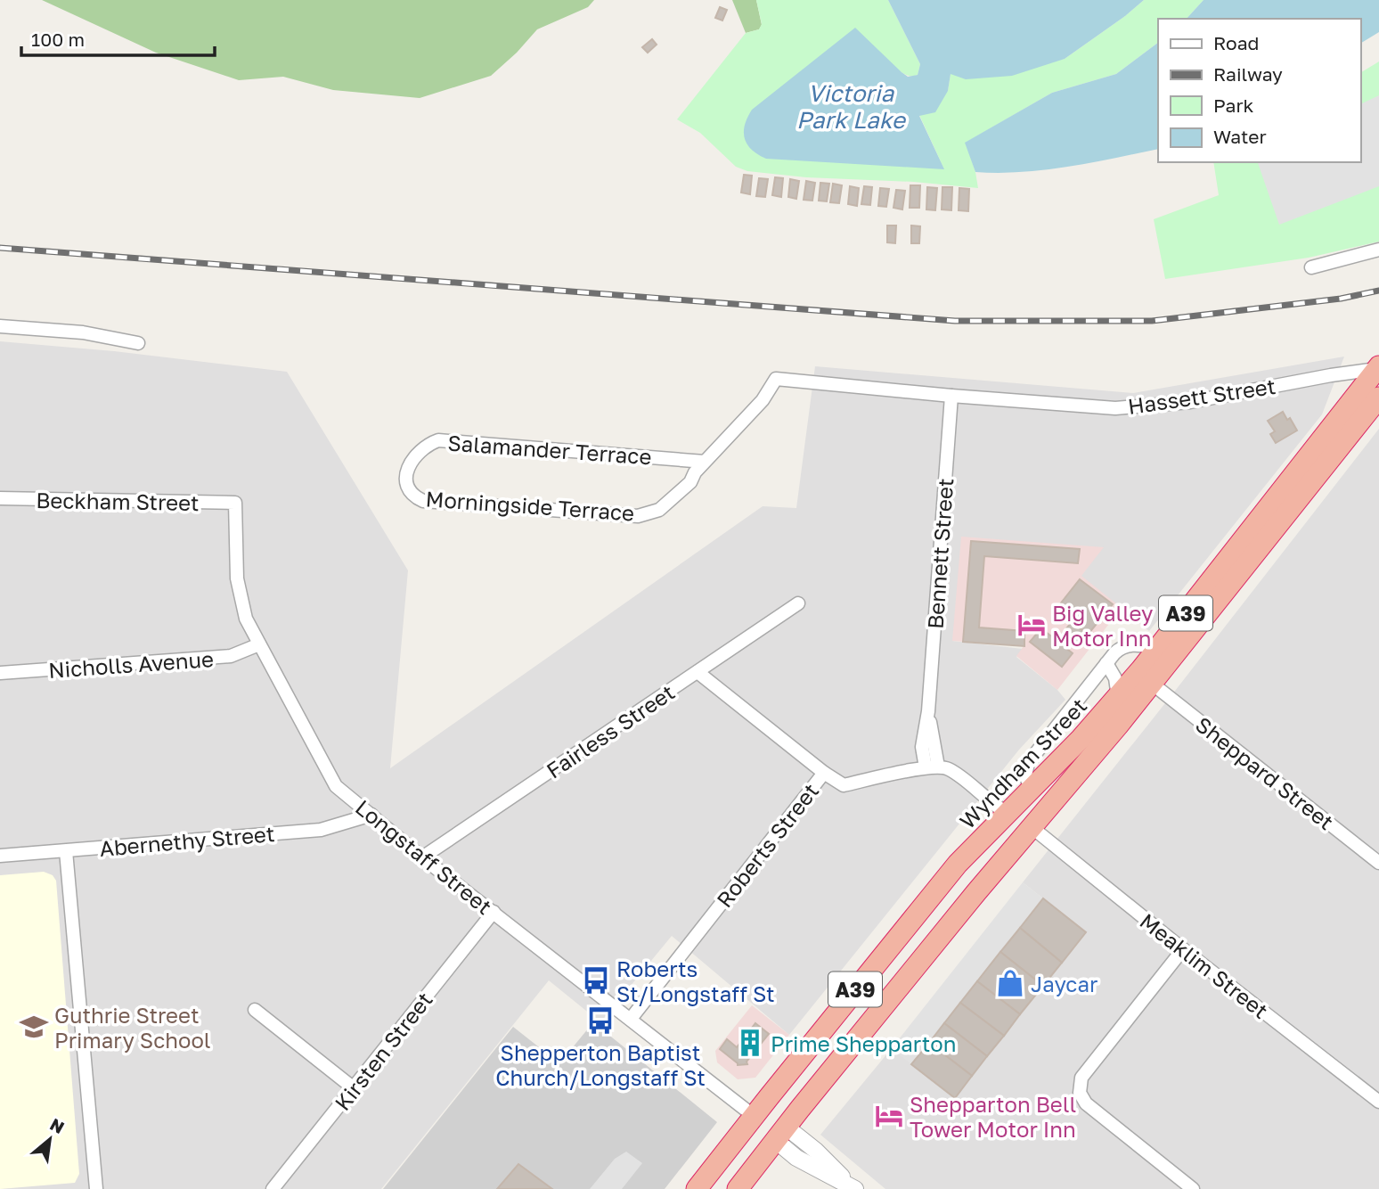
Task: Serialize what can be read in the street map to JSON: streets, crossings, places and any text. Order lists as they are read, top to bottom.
{
  "streets": {
    "highway": ["A39", "Wyndham Street"],
    "street": [
      "Hassett Street",
      "Salamander Terrace",
      "Beckham Street",
      "Morningside Terrace",
      "Bennett Street",
      "Nicholls Avenue",
      "Fairless Street",
      "Sheppard Street",
      "Abernethy Street",
      "Roberts Street",
      "Longstaff Street",
      "Meaklim Street",
      "Kirsten Street"
    ]
  },
  "crossings": [
    ["Hassett Street", "Morningside Terrace"],
    ["Hassett Street", "Bennett Street"],
    ["Hassett Street", "Wyndham Street"],
    ["Salamander Terrace", "Morningside Terrace"],
    ["Beckham Street", "Longstaff Street"],
    ["Morningside Terrace", "Bennett Street"],
    ["Bennett Street", "Roberts Street"],
    ["Nicholls Avenue", "Longstaff Street"],
    ["Fairless Street", "Longstaff Street"],
    ["Wyndham Street", "Sheppard Street"],
    ["Wyndham Street", "Longstaff Street"],
    ["Wyndham Street", "Meaklim Street"],
    ["Abernethy Street", "Longstaff Street"],
    ["Roberts Street", "Longstaff Street"],
    ["Longstaff Street", "Kirsten Street"]
  ],
  "water": ["Victoria Park Lake"],
  "places": {
    "hotel": ["Big Valley Motor Inn", "Shepparton Bell Tower Motor Inn"],
    "bus stop": ["Roberts St/Longstaff St", "Shepperton Baptist Church/Longstaff St"],
    "shop": ["Jaycar"],
    "school or university": ["Guthrie Street Primary School"],
    "building": ["Prime Shepparton"]
  },
  "legend": [
    "Road",
    "Railway",
    "Park",
    "Water"
  ],
  "scale_bar": "100 m",
  "north": "top right"
}
